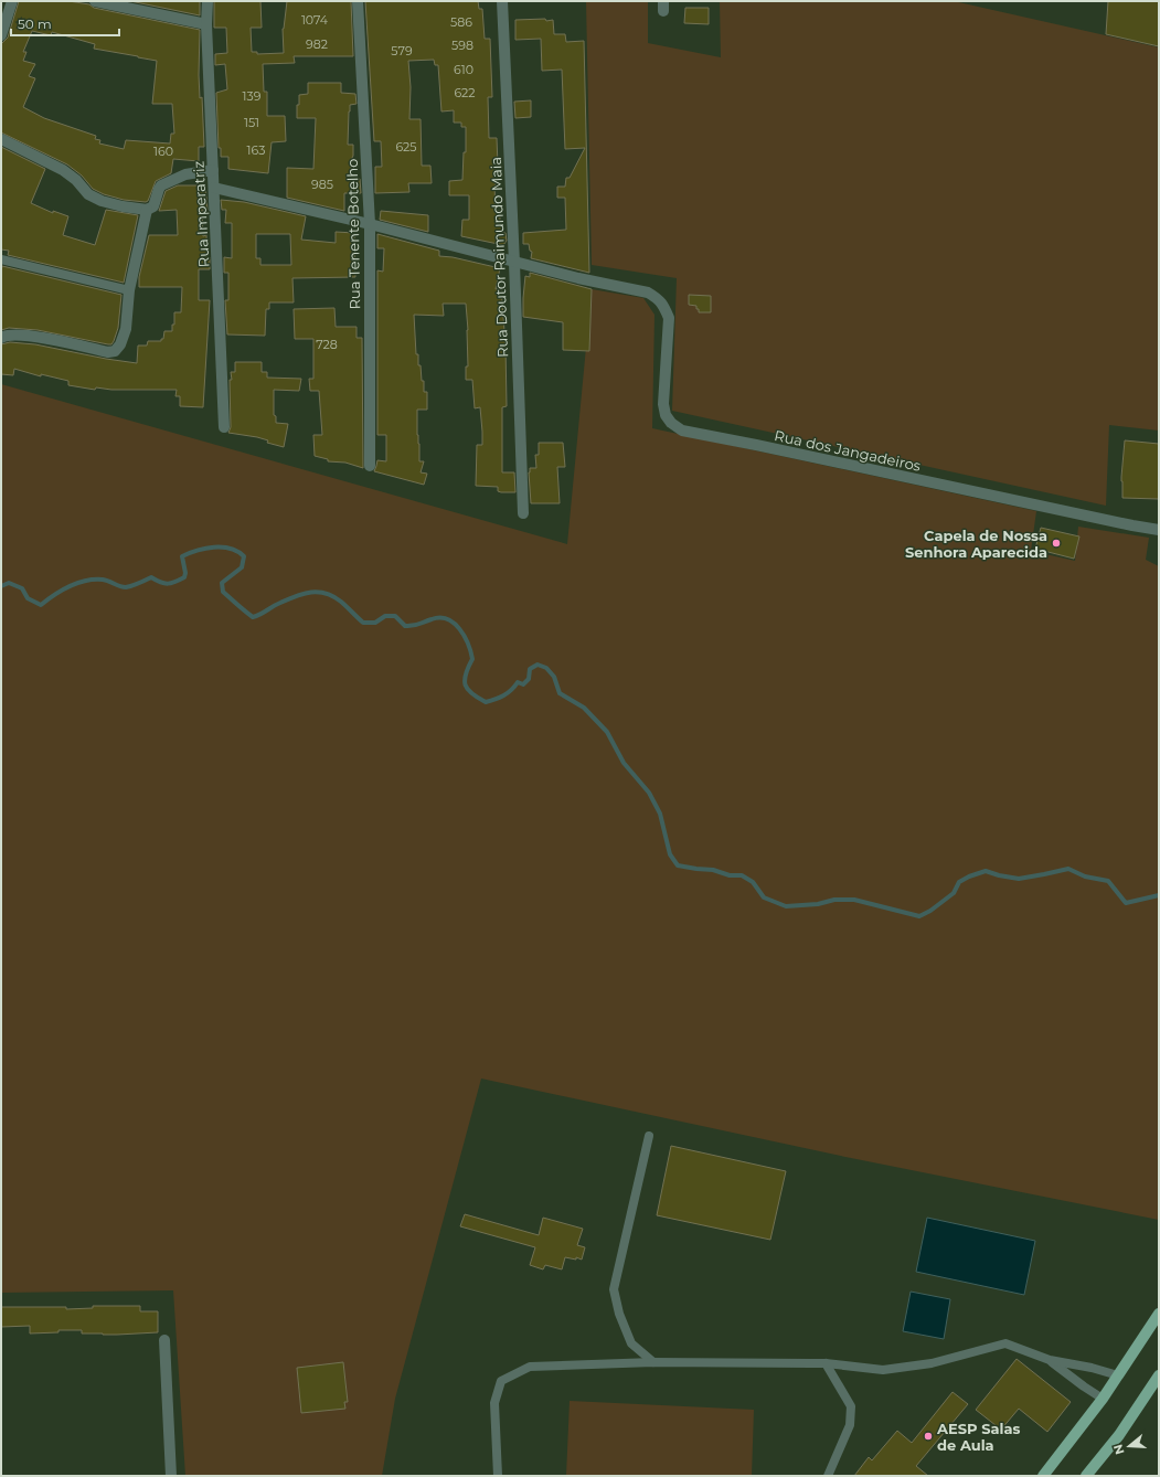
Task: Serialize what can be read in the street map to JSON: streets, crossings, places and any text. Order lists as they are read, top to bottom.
{
  "streets": {
    "street": [
      "Rua Imperatriz",
      "Rua Tenente Botelho",
      "Rua Doutor Raimundo Maia",
      "Rua dos Jangadeiros"
    ]
  },
  "crossings": [
    ["Rua Doutor Raimundo Maia", "Rua dos Jangadeiros"]
  ],
  "places": ["Capela de Nossa Senhora Aparecida", "AESP Salas de Aula"],
  "house_numbers": [
    "1074",
    "586",
    "982",
    "598",
    "579",
    "610",
    "622",
    "139",
    "151",
    "625",
    "163",
    "160",
    "985",
    "728"
  ],
  "scale_bar": "50 m",
  "north": "left"
}
